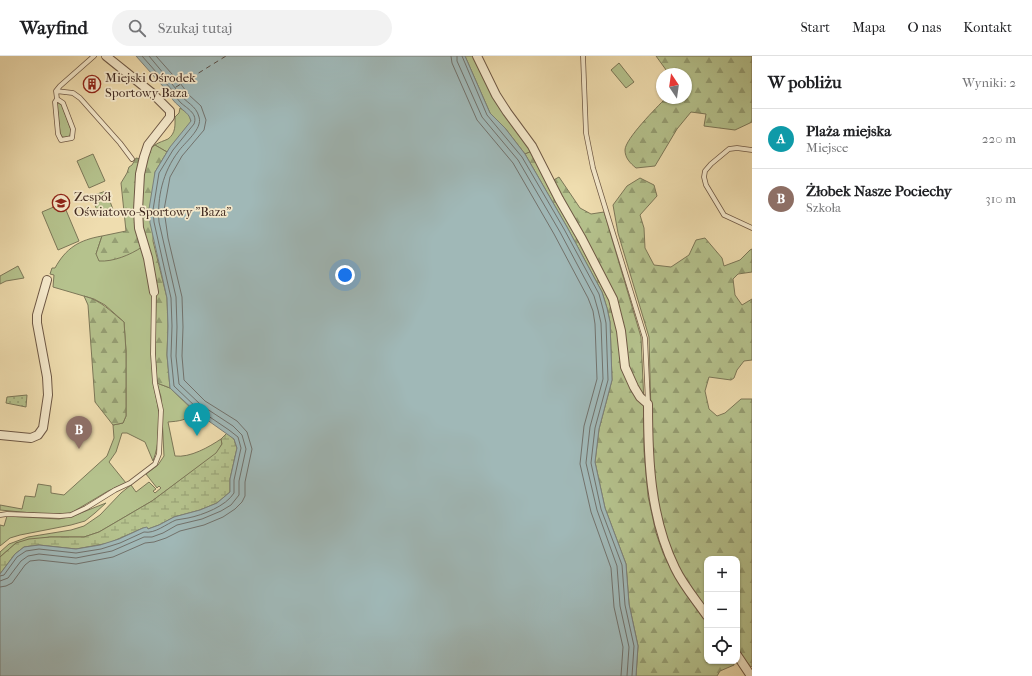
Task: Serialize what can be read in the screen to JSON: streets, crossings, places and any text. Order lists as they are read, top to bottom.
{
  "places": {
    "building": ["Miejski Ośrodek Sportowy Baza"],
    "school or university": ["Zespół Oświatowo-Sportowy \"Baza\""]
  },
  "north": "top",
  "page": {
    "header": "Wayfind",
    "search": "Szukaj tutaj",
    "nav": [
      "Start",
      "Mapa",
      "O nas",
      "Kontakt"
    ],
    "heading": ["W pobliżu", "Wyniki: 2"],
    "list": [
      {
        "mark": "A",
        "name": "Plaża miejska",
        "note": "Miejsce",
        "value": "220 m"
      },
      {
        "mark": "B",
        "name": "Żłobek Nasze Pociechy",
        "note": "Szkoła",
        "value": "310 m"
      }
    ],
    "pins": ["A", "B"],
    "map_buttons": ["+", "−"]
  }
}
